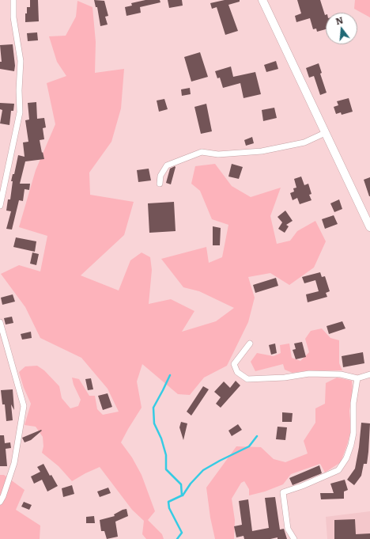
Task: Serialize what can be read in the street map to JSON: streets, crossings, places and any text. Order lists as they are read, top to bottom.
{
  "north": "top"
}
